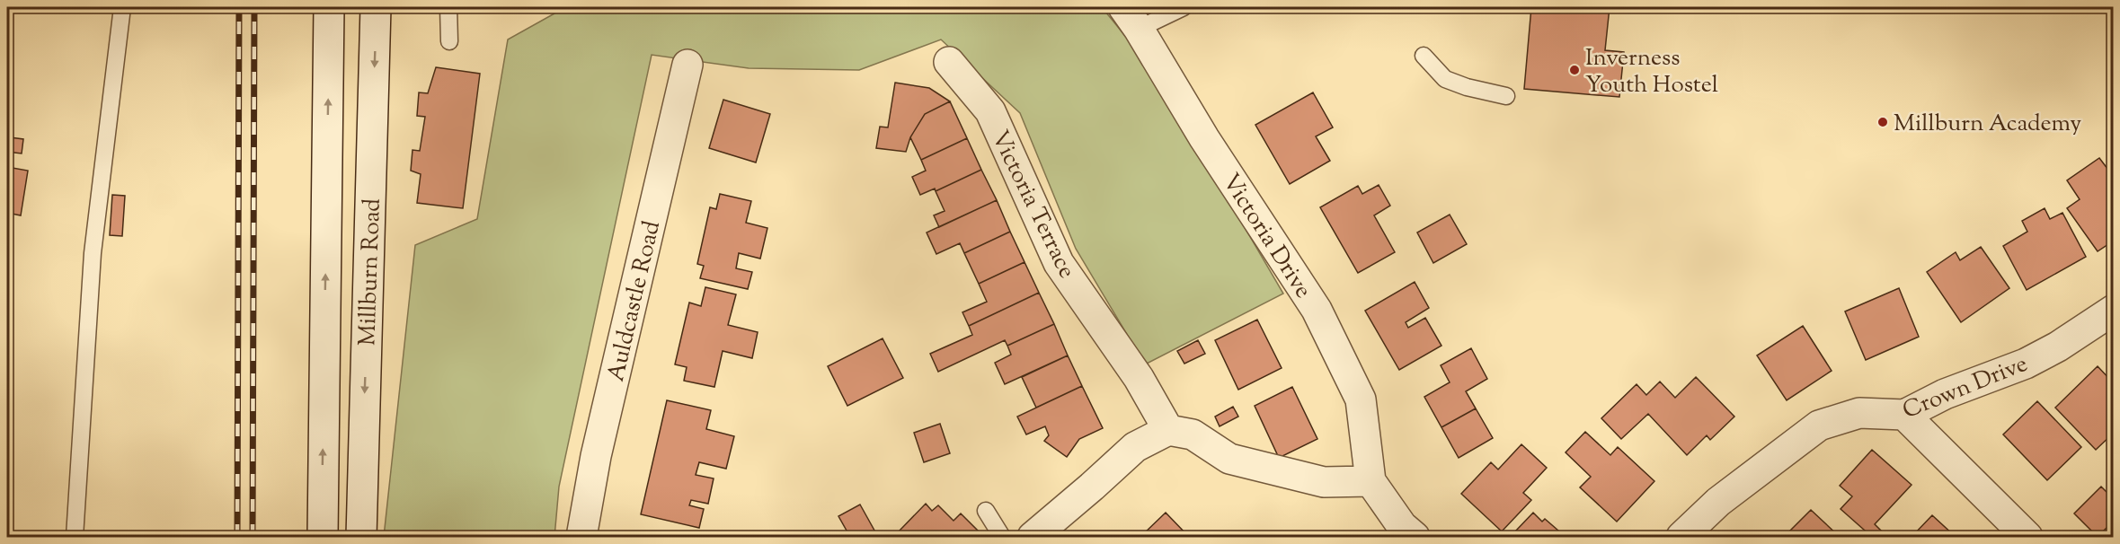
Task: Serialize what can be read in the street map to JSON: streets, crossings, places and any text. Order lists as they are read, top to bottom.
{
  "streets": {
    "street": [
      "Victoria Terrace",
      "Victoria Drive",
      "Millburn Road",
      "Auldcastle Road",
      "Crown Drive"
    ]
  },
  "places": ["Inverness Youth Hostel", "Millburn Academy"]
}
